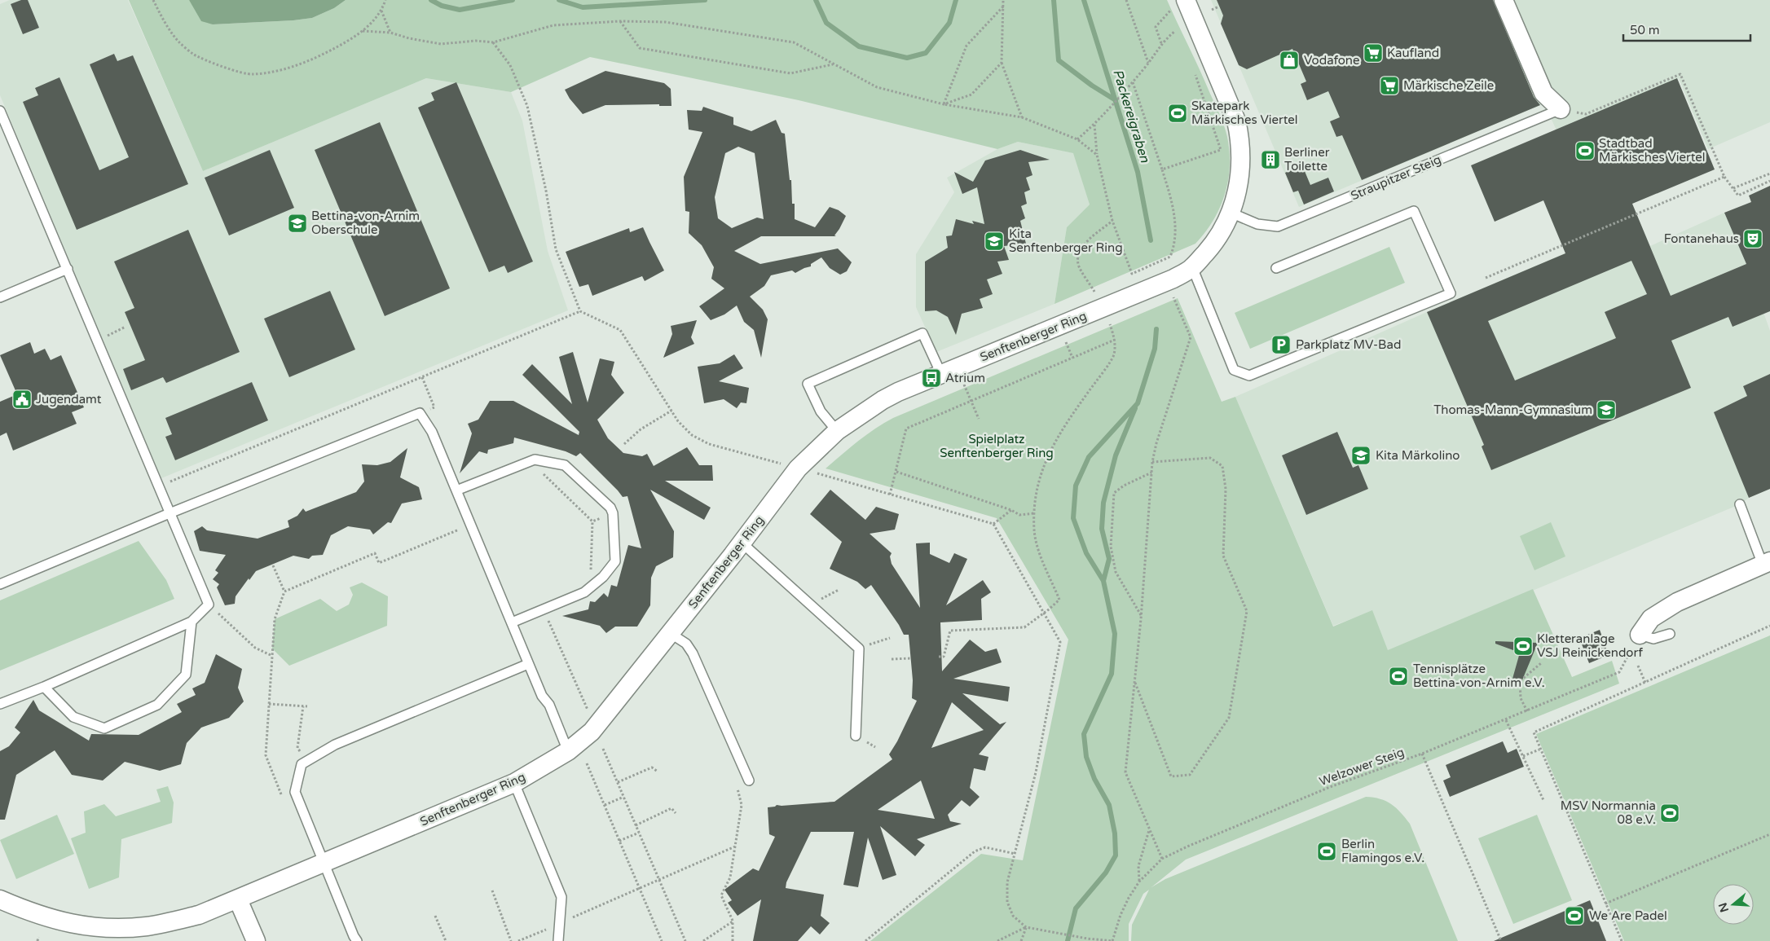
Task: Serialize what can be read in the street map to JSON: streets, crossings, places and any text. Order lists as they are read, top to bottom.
{
  "streets": {
    "street": ["Senftenberger Ring"],
    "lane": ["Straupitzer Steig"],
    "path": ["Welzower Steig"]
  },
  "crossings": [
    ["Straupitzer Steig", "Senftenberger Ring"]
  ],
  "water": ["Packereigraben"],
  "parks": ["Spielplatz Senftenberger Ring"],
  "places": {
    "supermarket": ["Kaufland", "Märkische Zeile"],
    "shop": ["Vodafone"],
    "sports": [
      "Skatepark Märkisches Viertel",
      "Stadtbad Märkisches Viertel",
      "Kletteranlage VSJ Reinickendorf",
      "Tennisplätze Bettina-von-Arnim e.V.",
      "MSV Normannia 08 e.V.",
      "Berlin Flamingos e.V.",
      "We Are Padel"
    ],
    "building": ["Berliner Toilette"],
    "school or university": [
      "Bettina-von-Arnim Oberschule",
      "Kita Senftenberger Ring",
      "Thomas-Mann-Gymnasium",
      "Kita Märkolino"
    ],
    "theatre": ["Fontanehaus"],
    "parking": ["Parkplatz MV-Bad"],
    "bus stop": ["Atrium"],
    "public building": ["Jugendamt"]
  },
  "scale_bar": "50 m",
  "north": "left"
}
